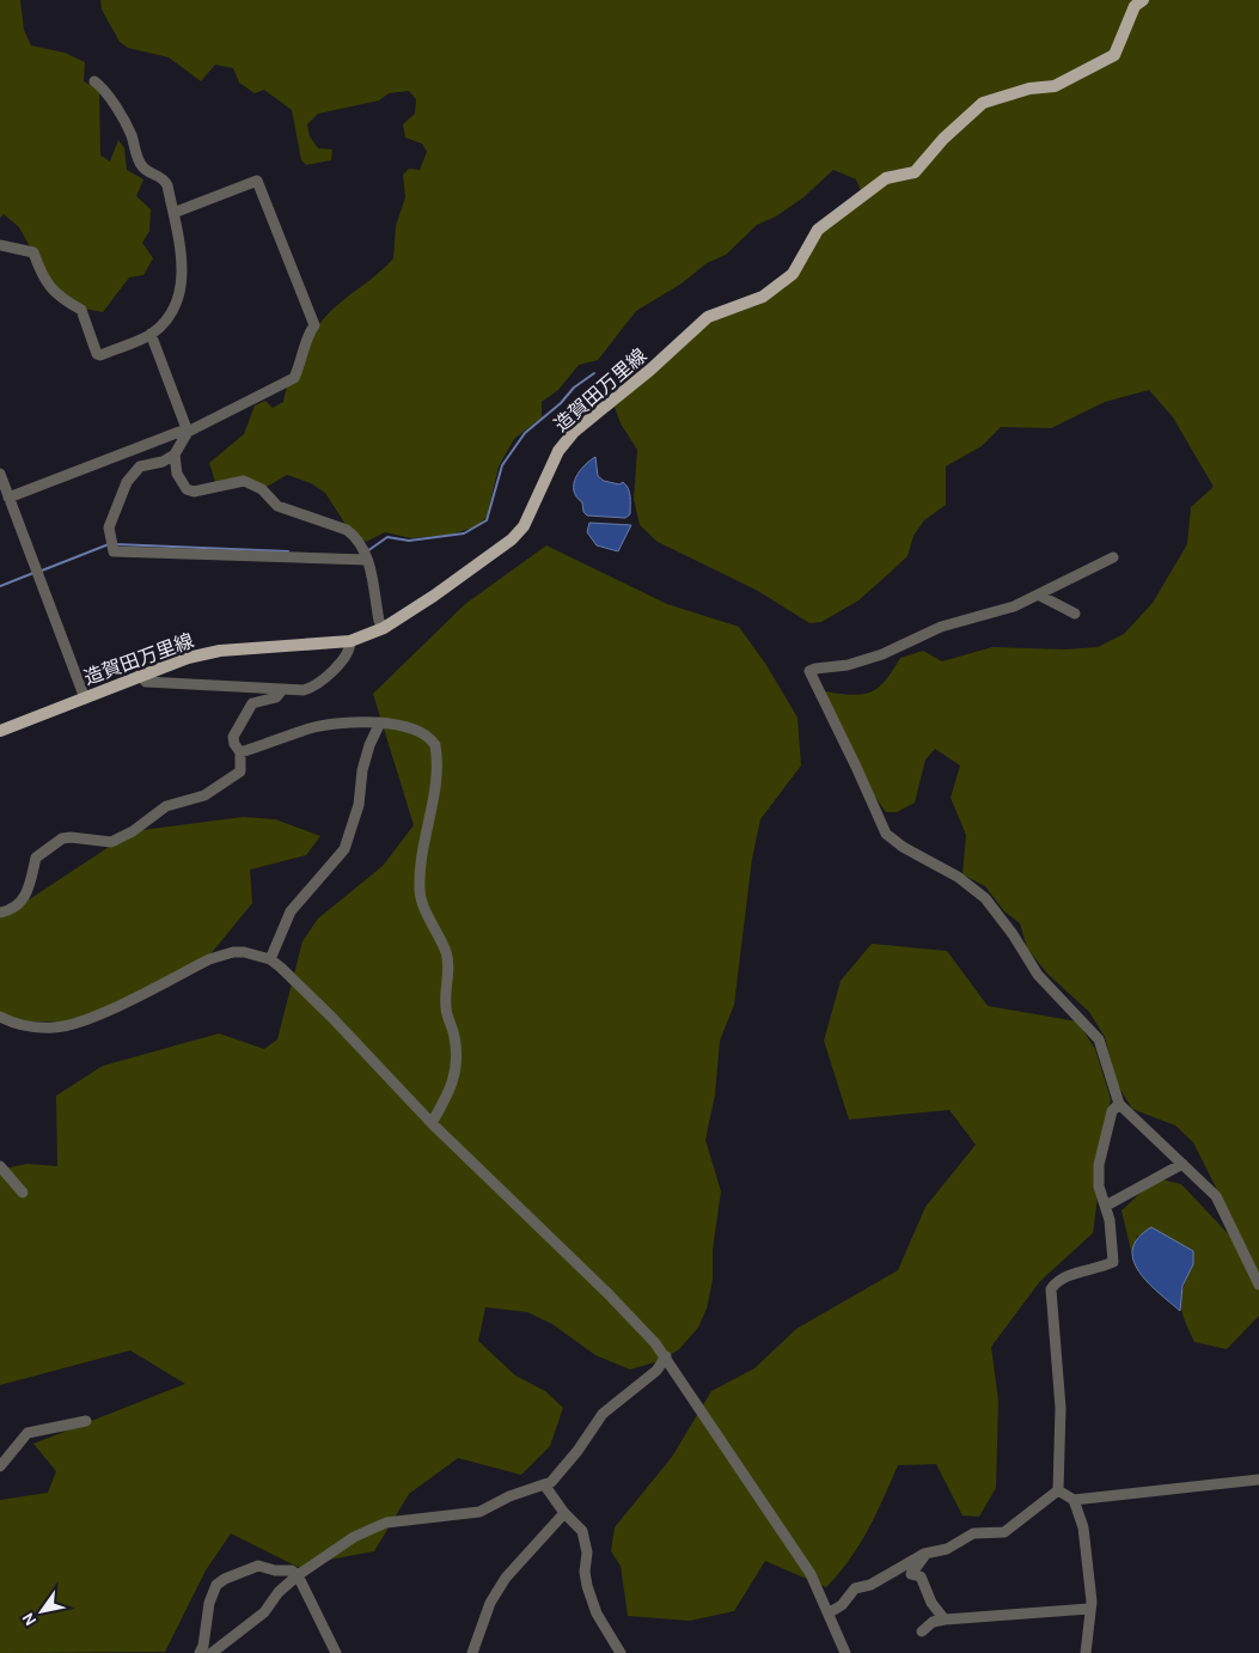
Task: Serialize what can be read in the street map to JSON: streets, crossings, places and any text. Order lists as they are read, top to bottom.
{
  "streets": {
    "main road": ["造賀田万里線"]
  },
  "north": "bottom left"
}
